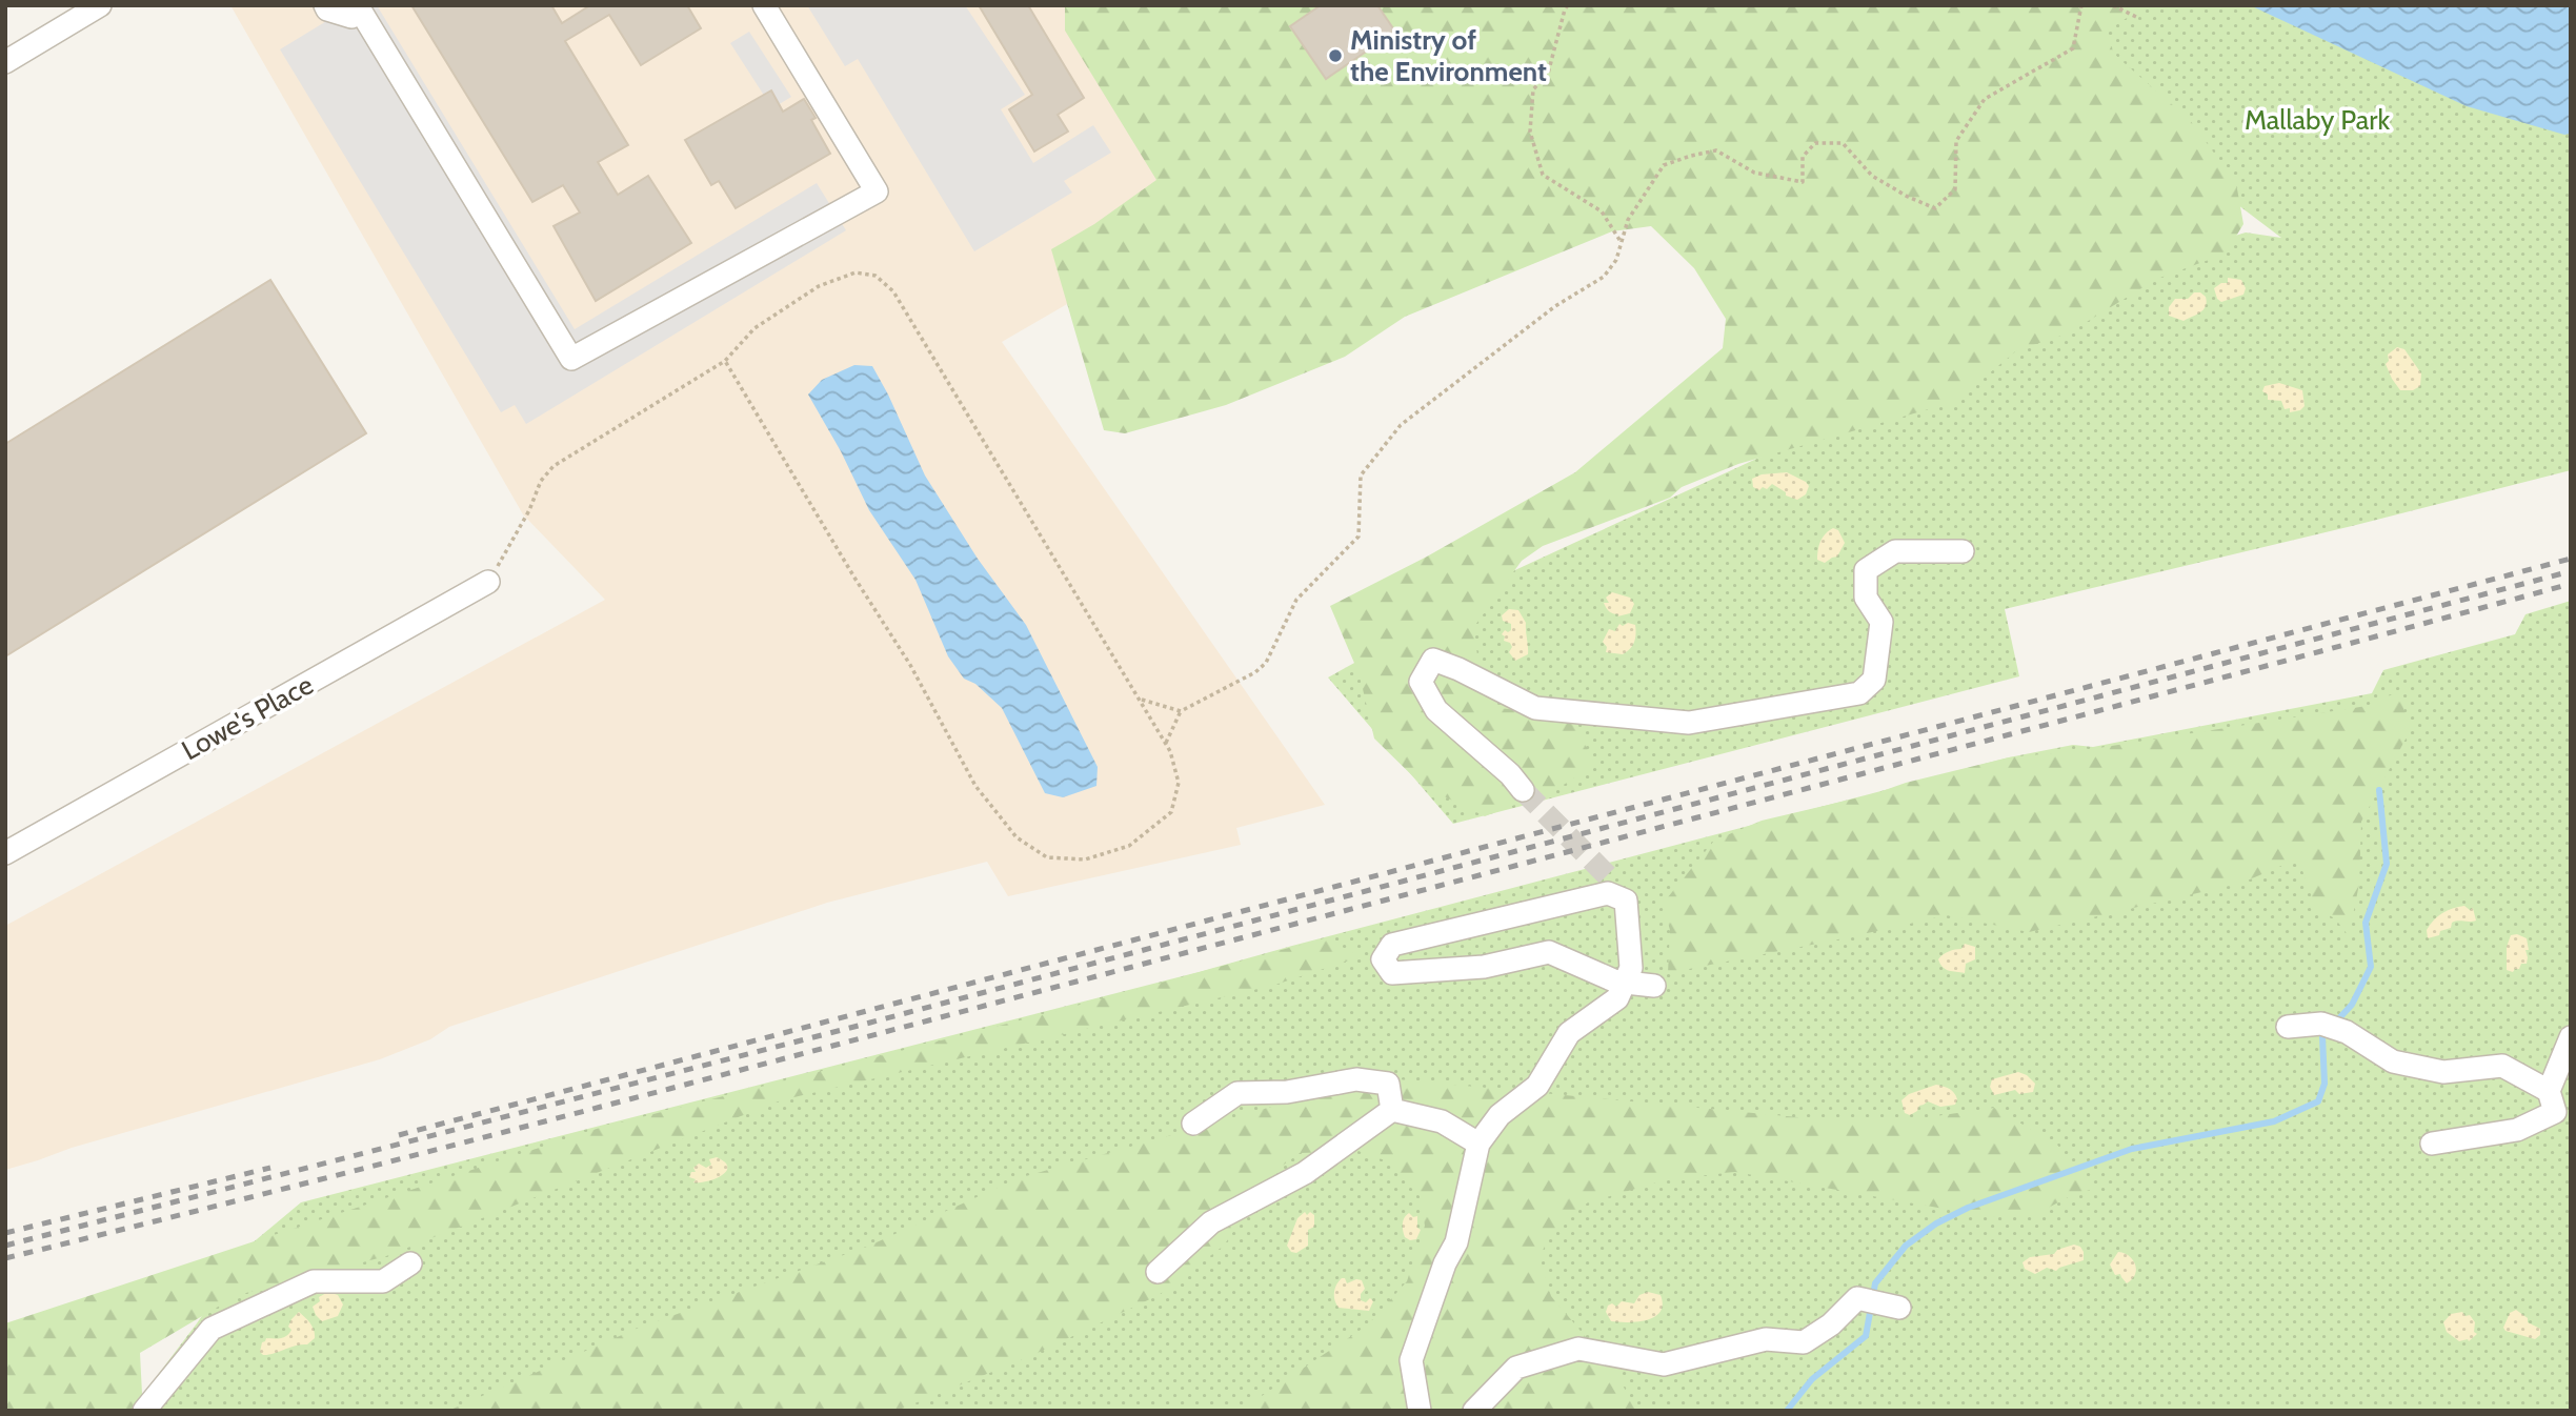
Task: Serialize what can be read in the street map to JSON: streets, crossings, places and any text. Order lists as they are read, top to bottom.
{
  "streets": {
    "street": ["Lowe's Place"]
  },
  "parks": ["Mallaby Park"],
  "places": ["Ministry of the Environment"]
}
